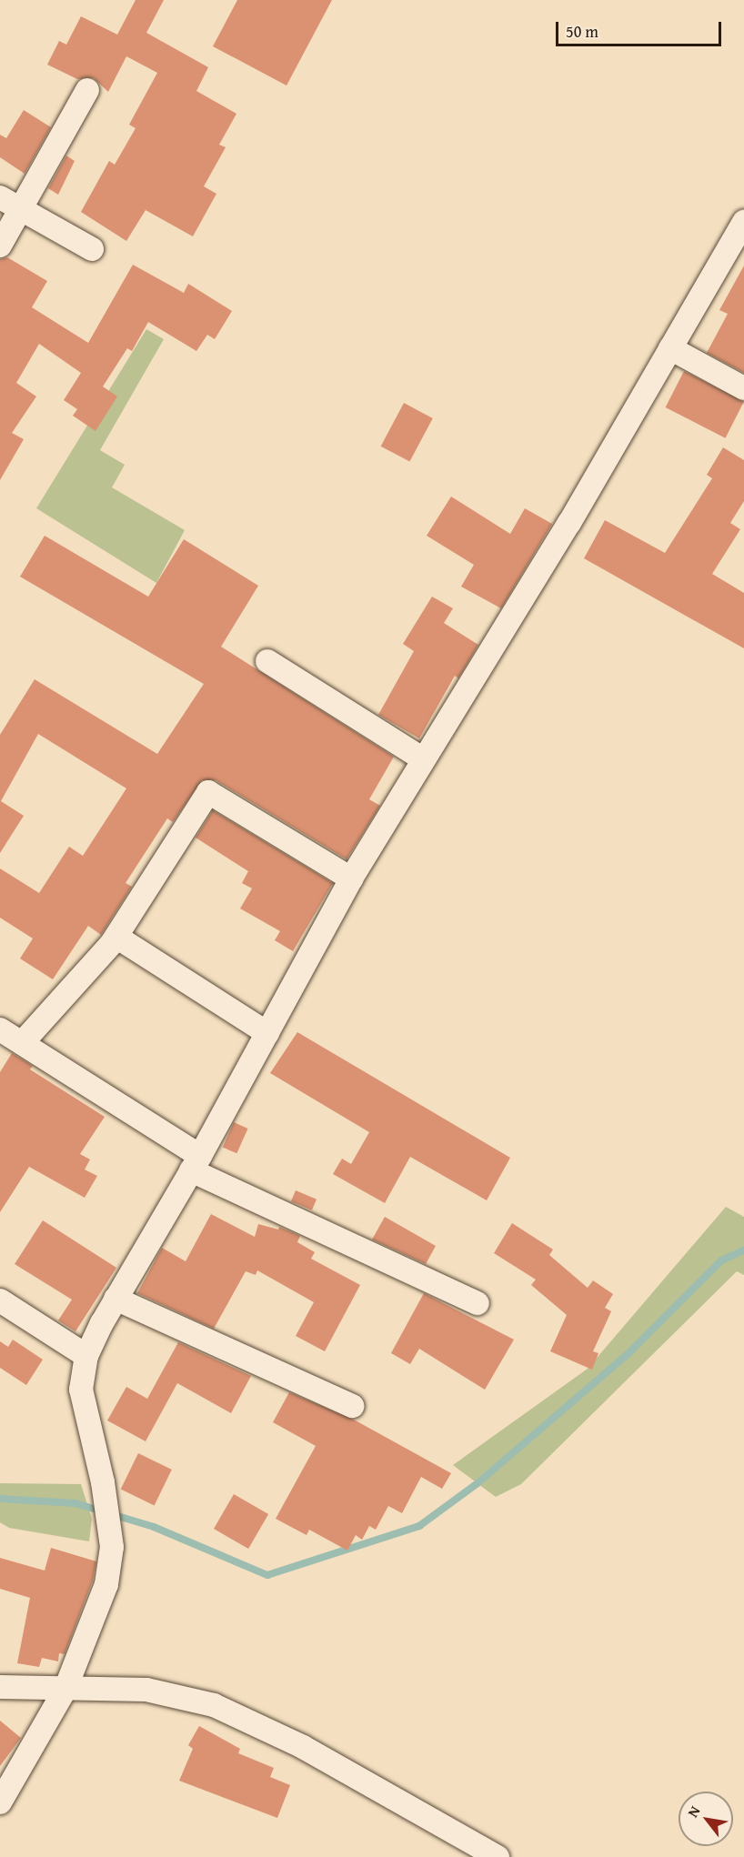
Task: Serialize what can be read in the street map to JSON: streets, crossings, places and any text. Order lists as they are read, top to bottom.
{
  "scale_bar": "50 m",
  "north": "top left"
}
